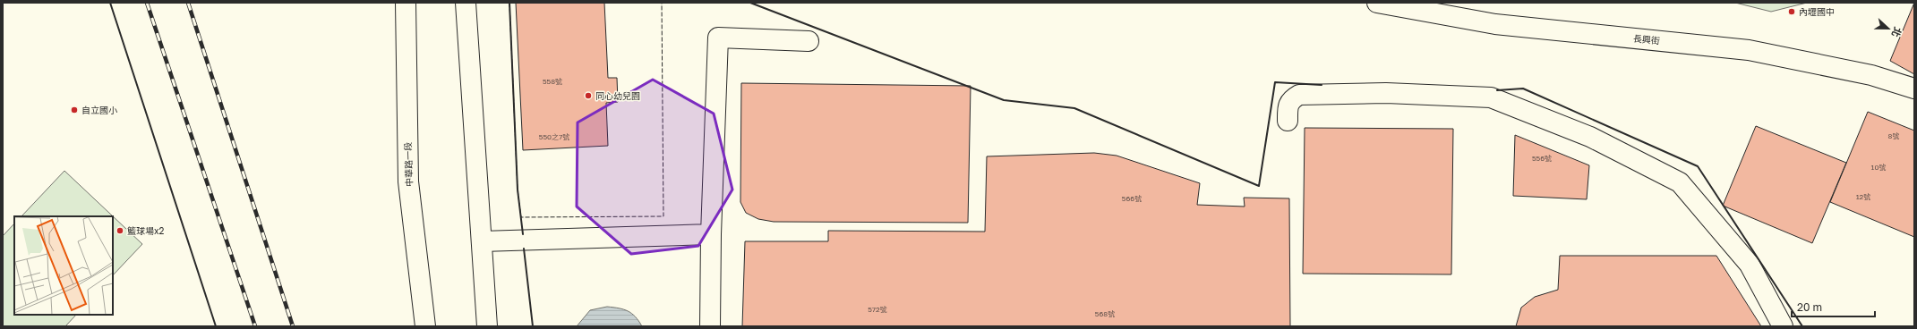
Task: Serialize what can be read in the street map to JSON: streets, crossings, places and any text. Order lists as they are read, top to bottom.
{
  "streets": {
    "main road": ["長興街", "中華路一段"]
  },
  "places": [
    "內壢國中",
    "同心幼兒園",
    "自立國小",
    "籃球場x2"
  ],
  "house_numbers": [
    "558號",
    "8號",
    "550之7號",
    "556號",
    "10號",
    "12號",
    "566號",
    "572號",
    "568號"
  ],
  "scale_bar": "20 m",
  "north": "right"
}
